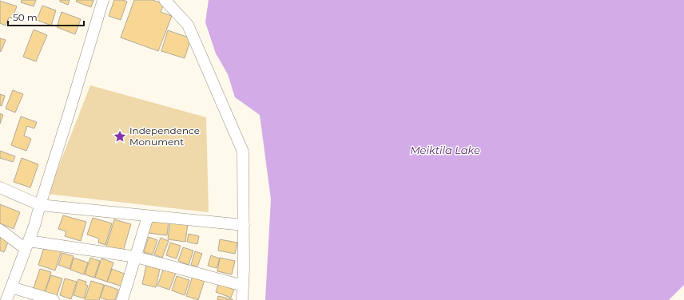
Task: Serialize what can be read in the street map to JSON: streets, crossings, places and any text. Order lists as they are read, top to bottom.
{
  "water": ["Meiktila Lake"],
  "places": {
    "place": ["Independence Monument"]
  },
  "scale_bar": "50 m"
}
